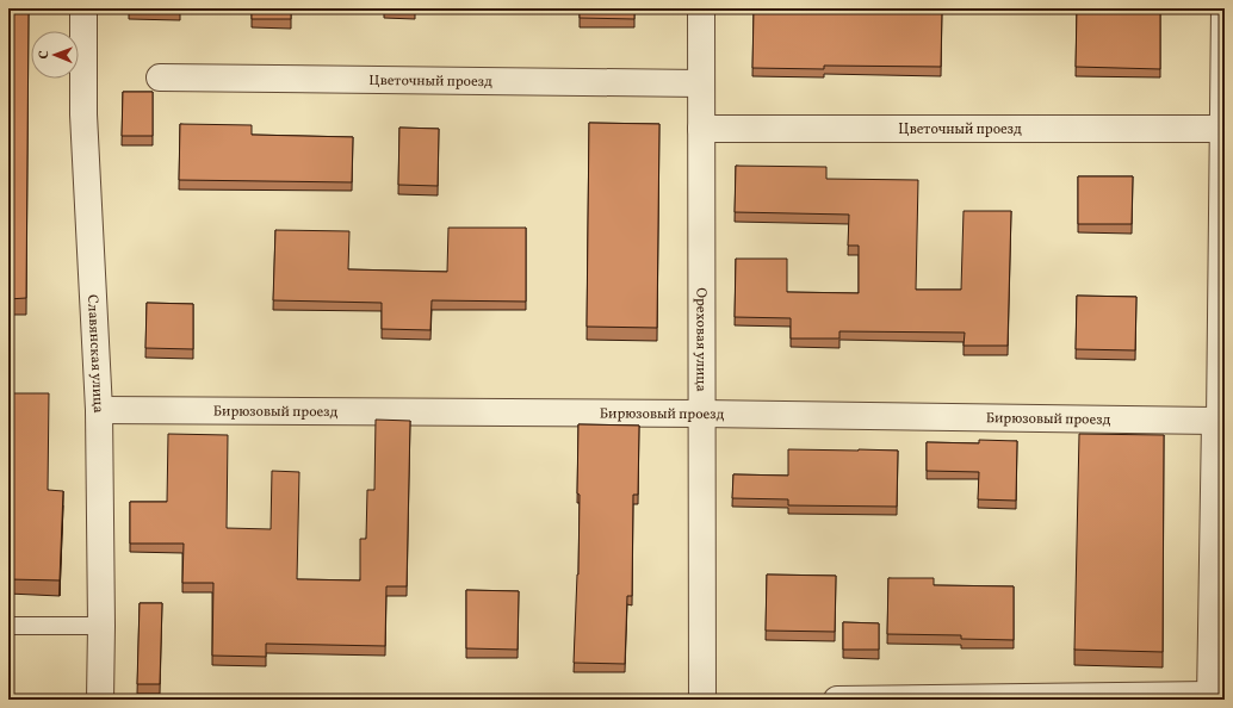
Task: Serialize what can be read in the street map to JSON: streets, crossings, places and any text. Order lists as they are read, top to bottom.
{
  "streets": {
    "street": [
      "Цветочный проезд",
      "Ореховая улица",
      "Славянская улица",
      "Бирюзовый проезд"
    ]
  },
  "crossings": [
    ["Цветочный проезд", "Ореховая улица"],
    ["Ореховая улица", "Бирюзовый проезд"],
    ["Славянская улица", "Бирюзовый проезд"]
  ],
  "north": "left"
}
